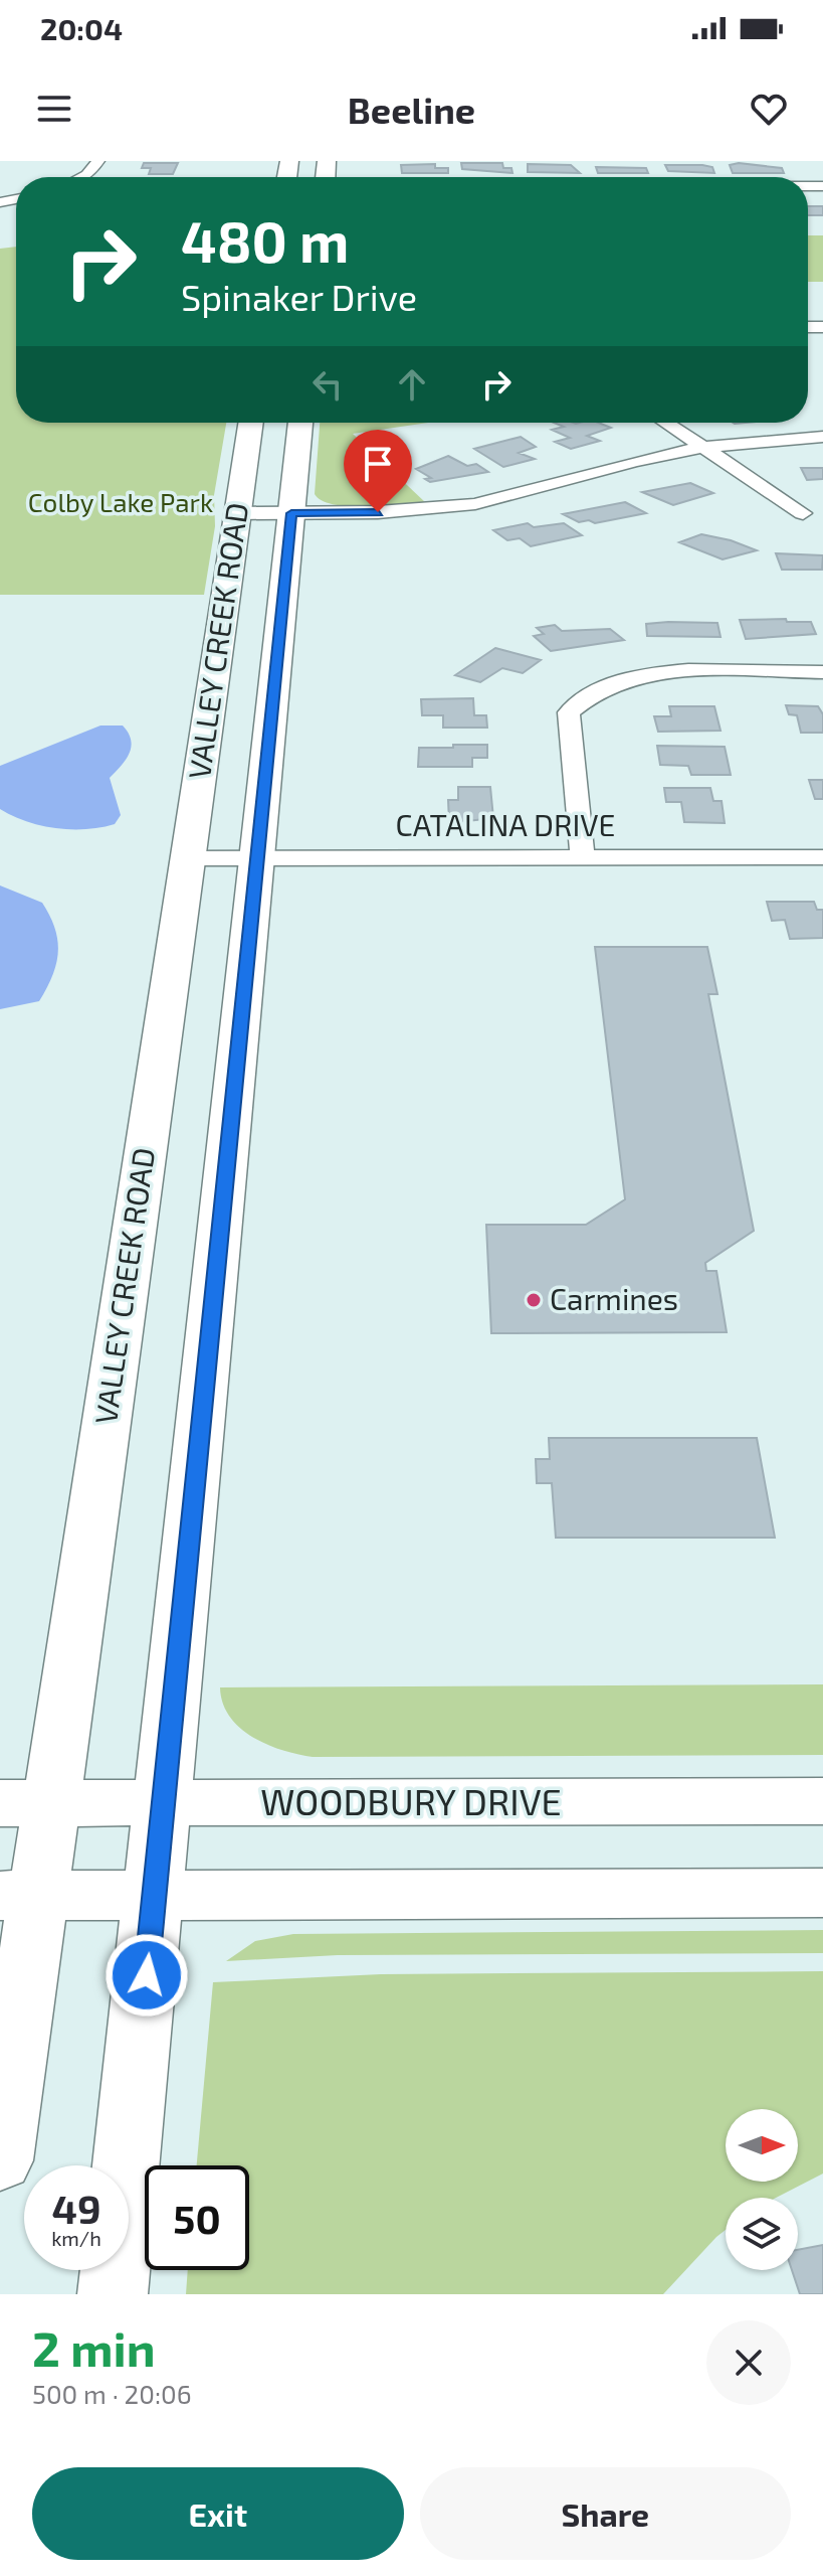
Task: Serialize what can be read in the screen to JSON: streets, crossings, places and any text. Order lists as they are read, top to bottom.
{
  "streets": {
    "main road": ["VALLEY CREEK ROAD", "WOODBURY DRIVE"],
    "street": ["CATALINA DRIVE"]
  },
  "crossings": [
    ["VALLEY CREEK ROAD", "CATALINA DRIVE"],
    ["VALLEY CREEK ROAD", "WOODBURY DRIVE"]
  ],
  "parks": ["Colby Lake Park"],
  "places": ["Carmines"],
  "north": "right",
  "page": {
    "status": "20:04",
    "header": "Beeline",
    "turn": ["480 m", "Spinaker Drive"],
    "speed": "49 km/h",
    "limit": "50",
    "heading": ["2 min", "500 m · 20:06"],
    "buttons": ["Exit", "Share"]
  }
}
